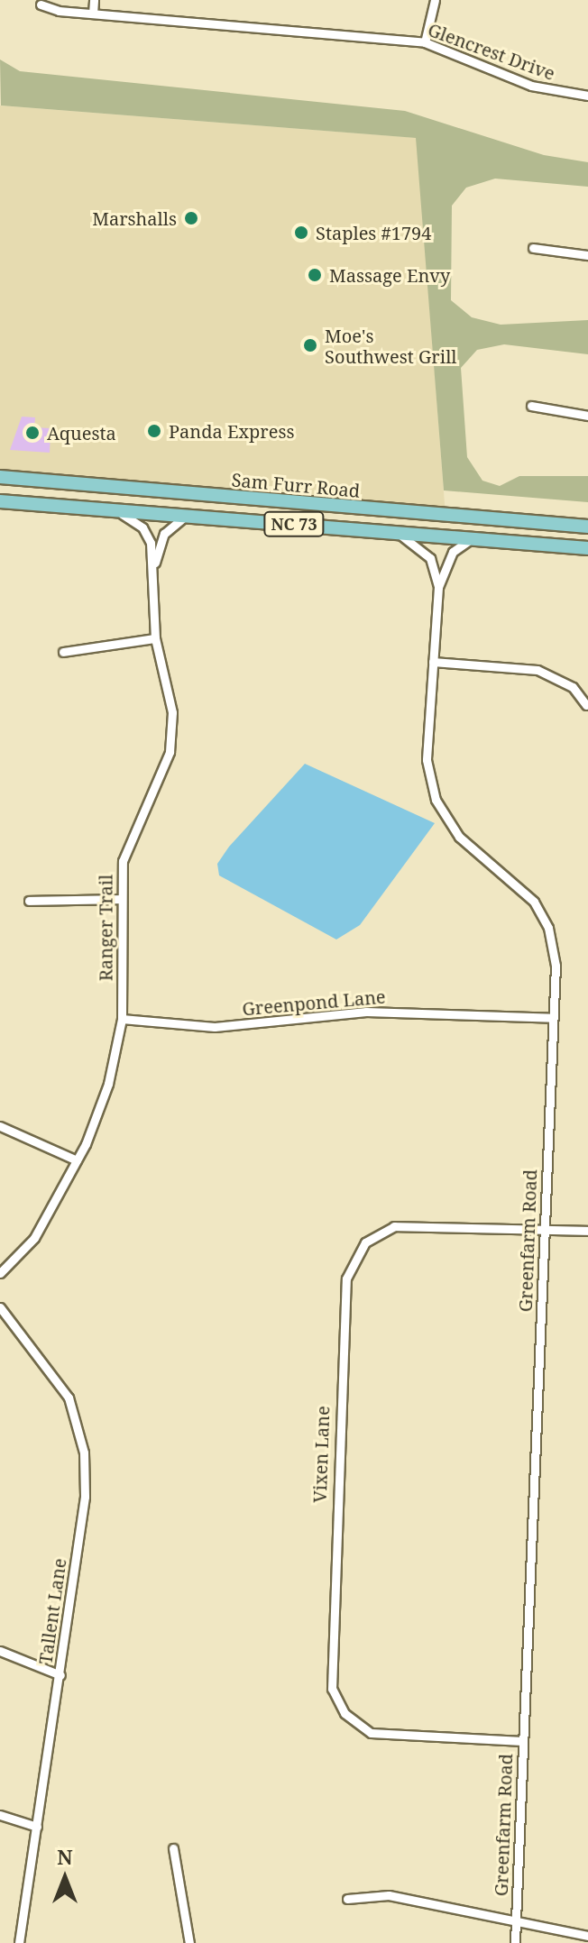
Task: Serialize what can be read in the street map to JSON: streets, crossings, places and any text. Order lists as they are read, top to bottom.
{
  "streets": {
    "main road": ["Sam Furr Road", "NC 73"],
    "street": [
      "Glencrest Drive",
      "Ranger Trail",
      "Greenpond Lane",
      "Greenfarm Road",
      "Vixen Lane",
      "Tallent Lane"
    ]
  },
  "crossings": [
    ["NC 73", "Ranger Trail"],
    ["NC 73", "Greenfarm Road"],
    ["Ranger Trail", "Greenpond Lane"],
    ["Greenpond Lane", "Greenfarm Road"],
    ["Greenfarm Road", "Vixen Lane"]
  ],
  "places": [
    "Marshalls",
    "Staples #1794",
    "Massage Envy",
    "Moe's Southwest Grill",
    "Panda Express",
    "Aquesta"
  ],
  "north": "top"
}
